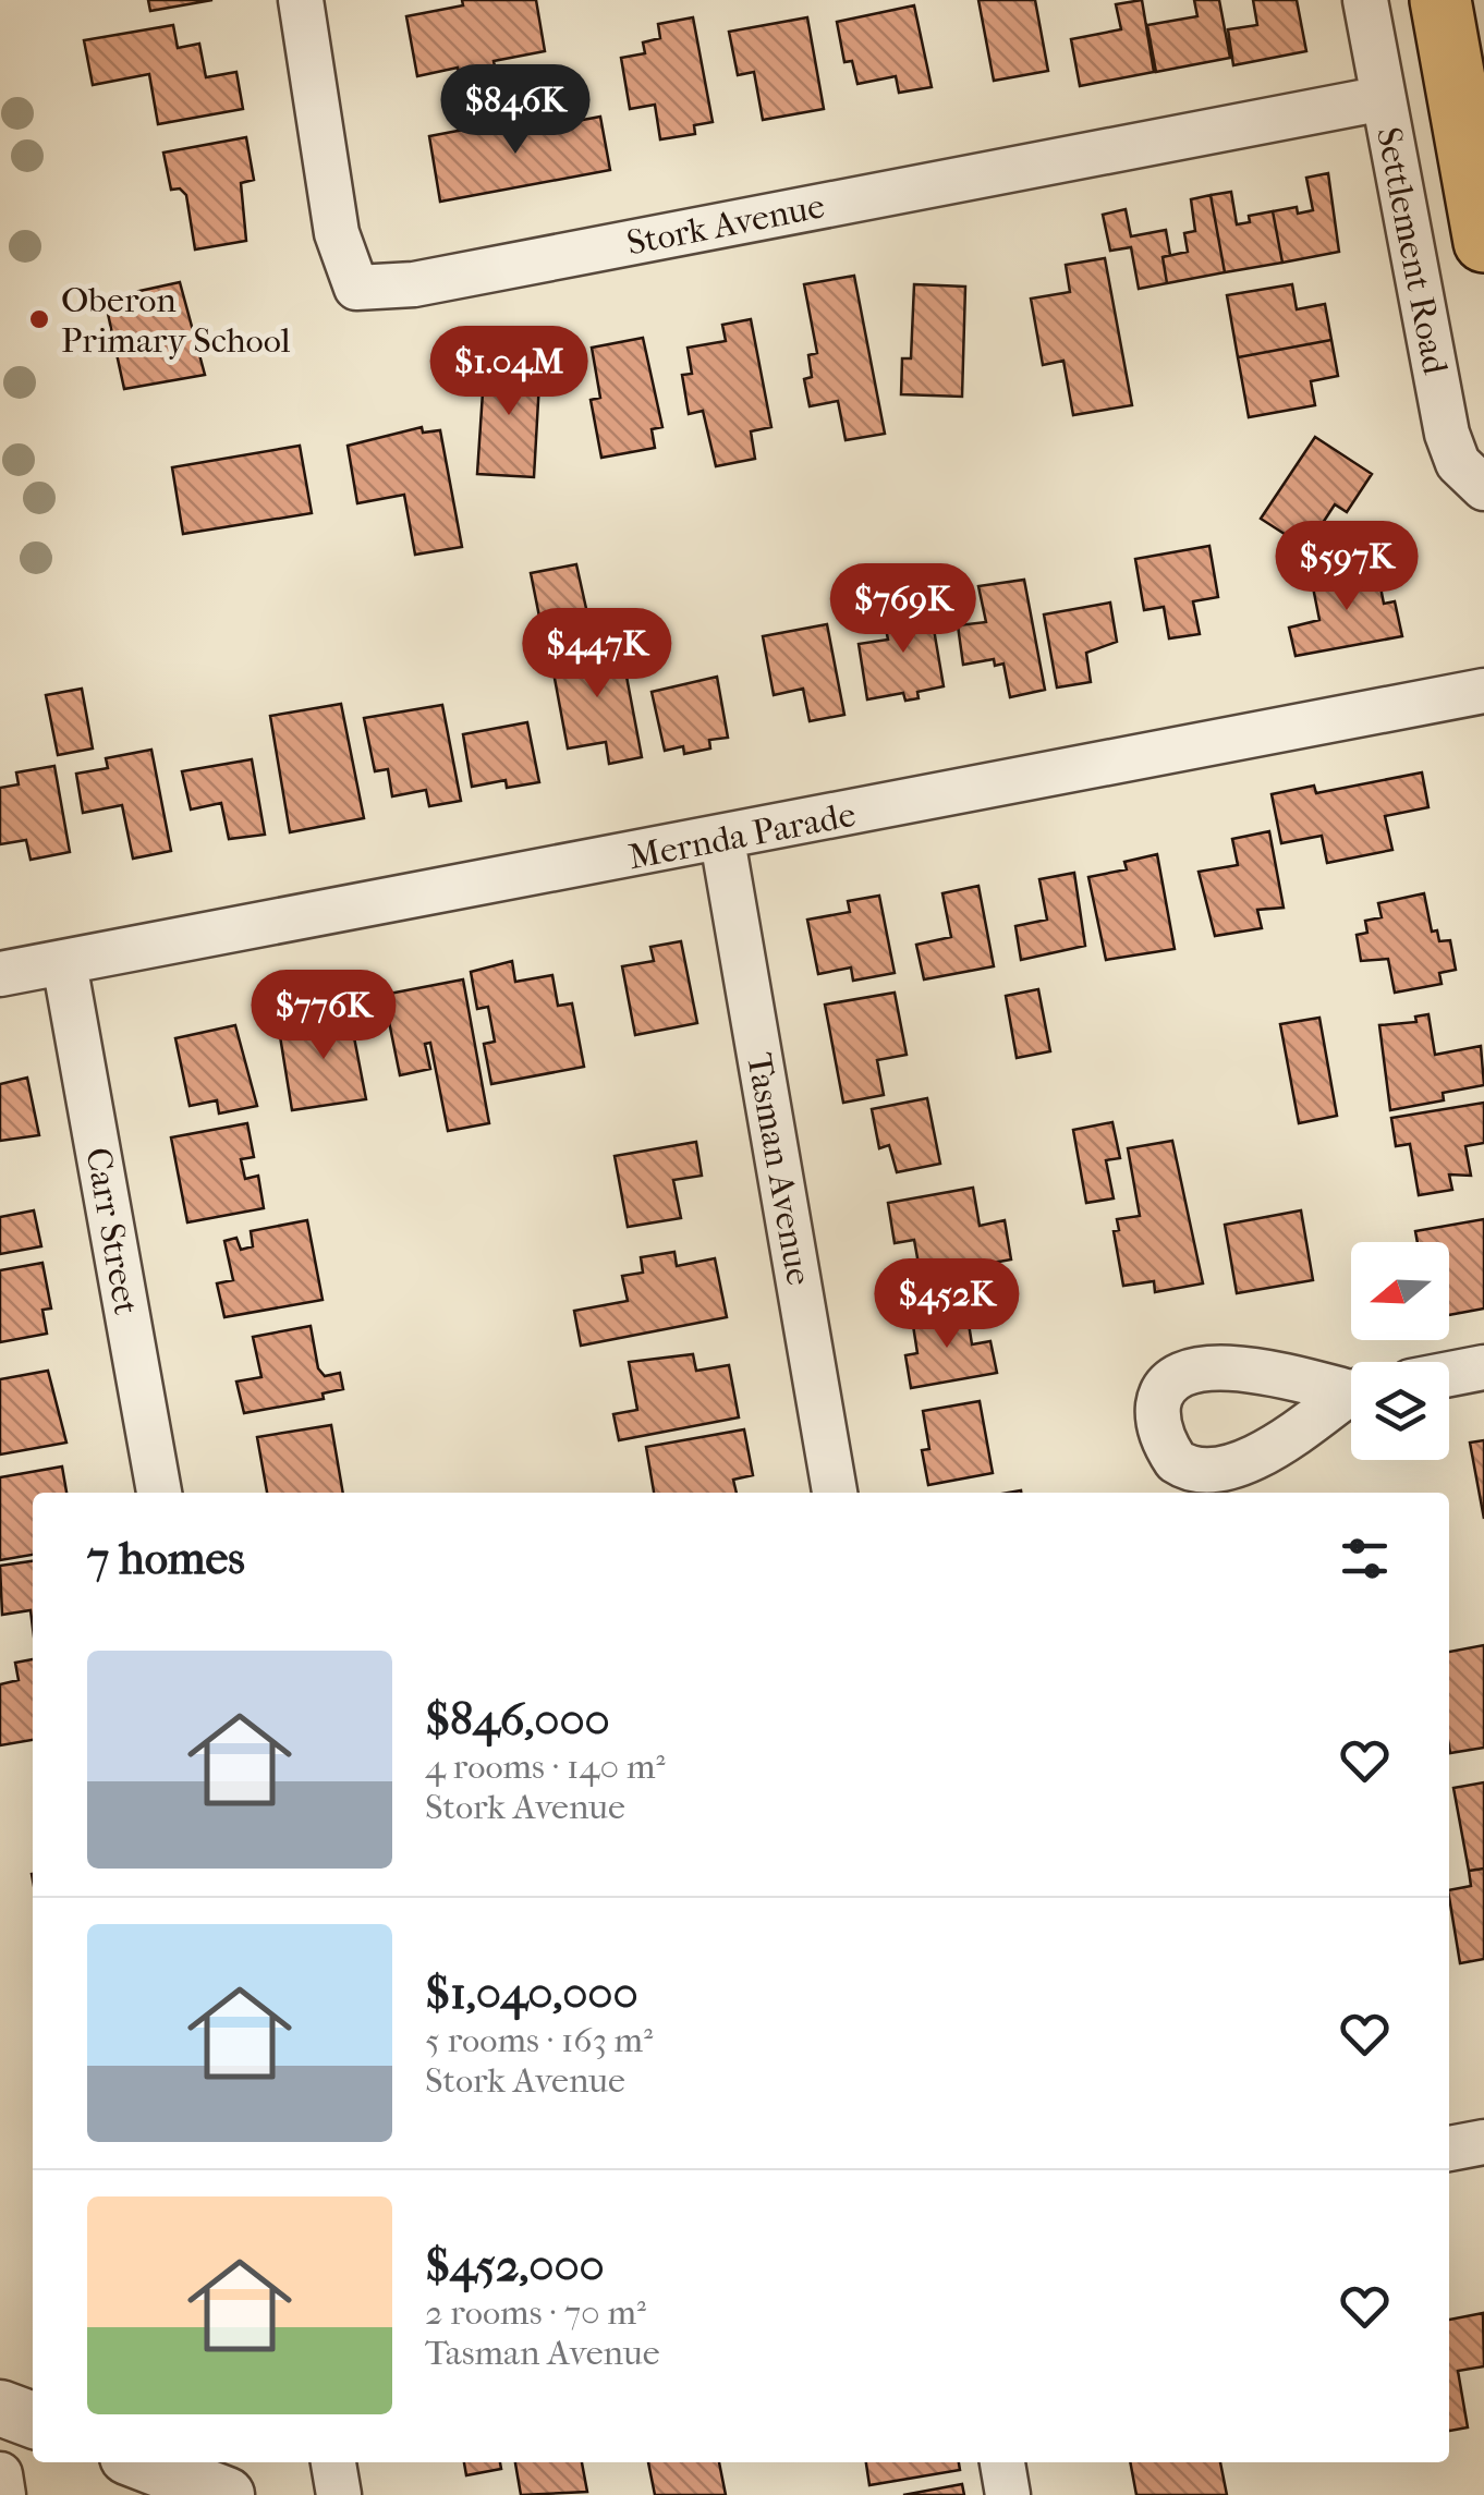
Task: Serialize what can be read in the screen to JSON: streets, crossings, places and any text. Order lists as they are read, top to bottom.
{
  "streets": {
    "highway": ["Settlement Road"],
    "street": [
      "Stork Avenue",
      "Mernda Parade",
      "Tasman Avenue",
      "Carr Street"
    ]
  },
  "crossings": [
    ["Stork Avenue", "Settlement Road"],
    ["Mernda Parade", "Tasman Avenue"],
    ["Mernda Parade", "Carr Street"]
  ],
  "places": ["Oberon Primary School"],
  "north": "left",
  "page": {
    "price": [
      "$846K",
      "$1.04M",
      "$597K",
      "$769K",
      "$447K",
      "$776K",
      "$452K"
    ],
    "heading": "7 homes",
    "list": [
      {
        "name": "$846,000",
        "note": "4 rooms · 140 m² · Stork Avenue"
      },
      {
        "name": "$1,040,000",
        "note": "5 rooms · 163 m² · Stork Avenue"
      },
      {
        "name": "$452,000",
        "note": "2 rooms · 70 m² · Tasman Avenue"
      }
    ]
  }
}
